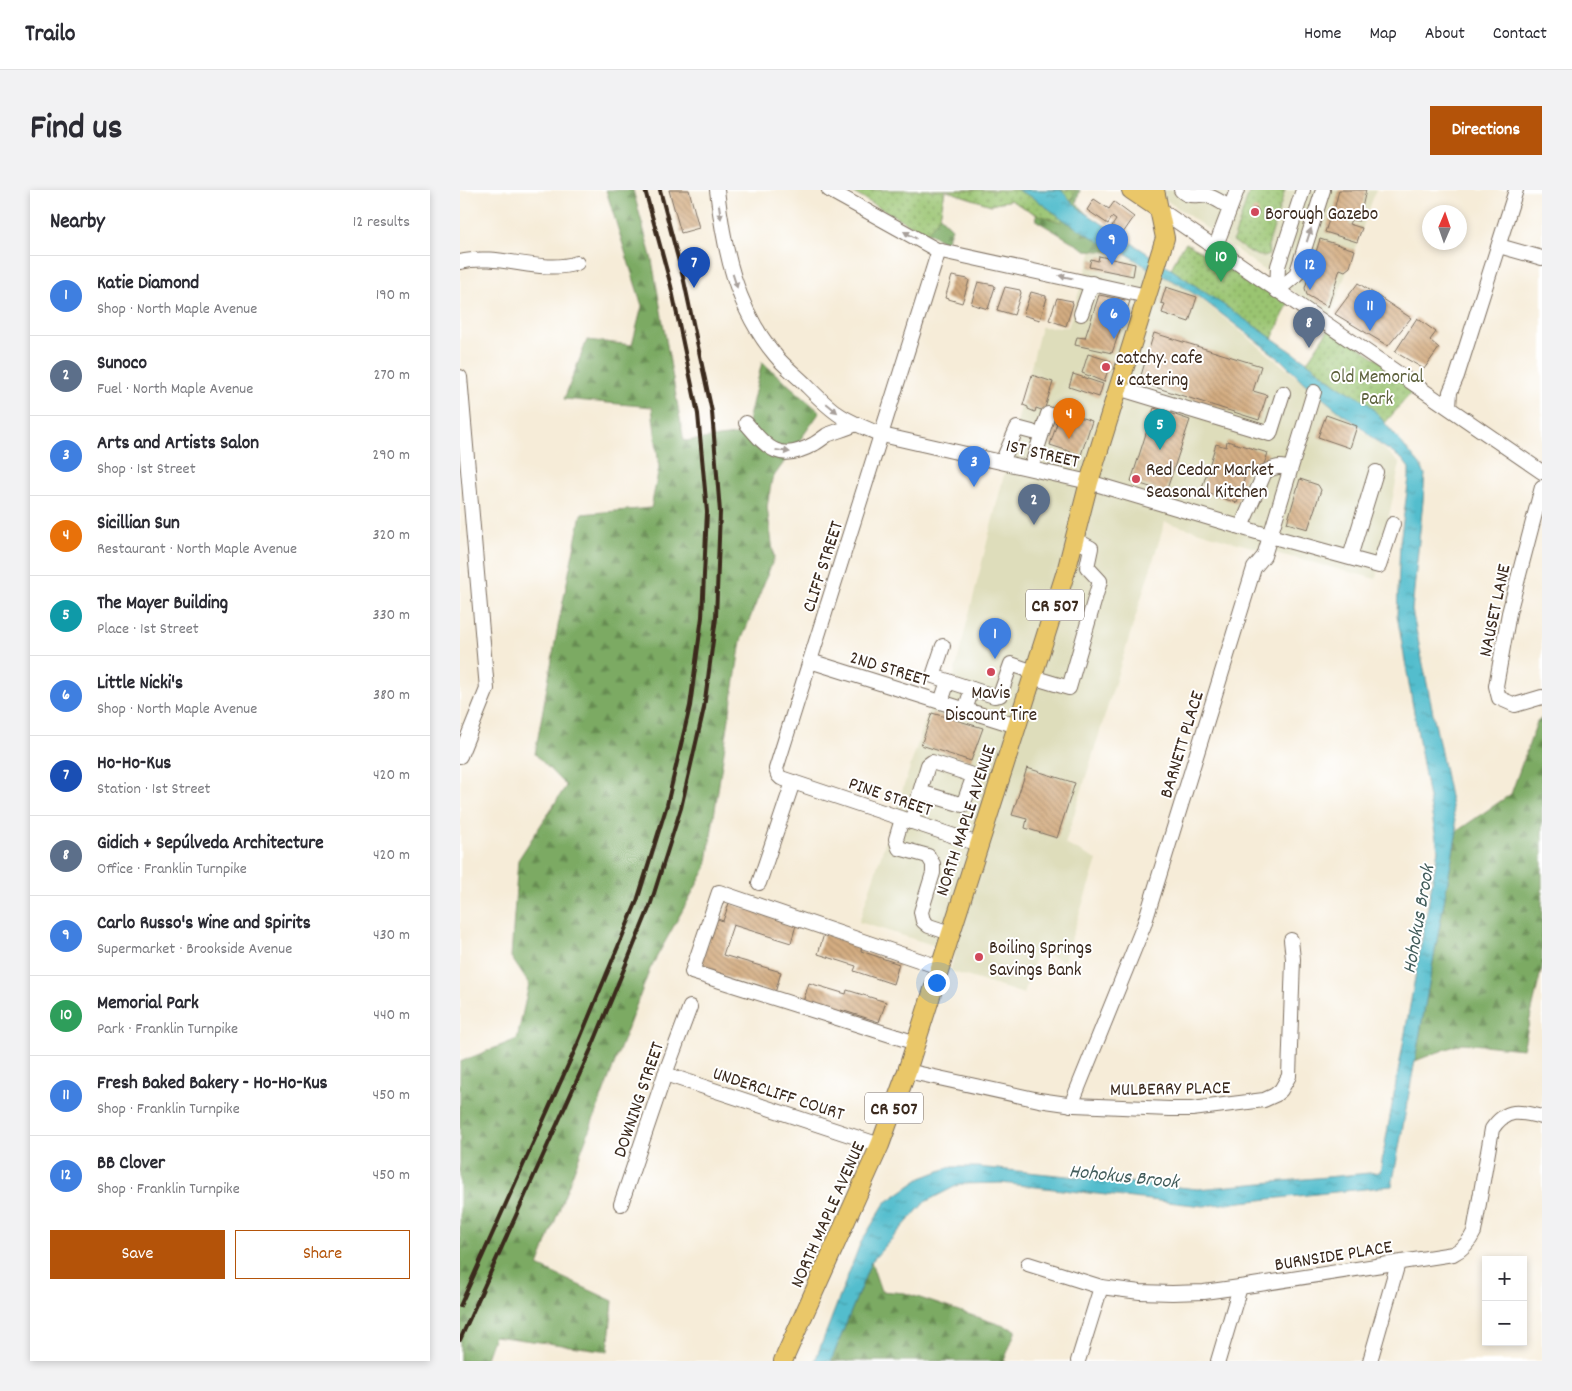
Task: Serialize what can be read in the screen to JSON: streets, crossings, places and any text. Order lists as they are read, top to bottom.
{
  "streets": {
    "main road": ["CR 507", "NORTH MAPLE AVENUE"],
    "street": [
      "1ST STREET",
      "CLIFF STREET",
      "NAUSET LANE",
      "2ND STREET",
      "BARNETT PLACE",
      "PINE STREET",
      "MULBERRY PLACE",
      "UNDERCLIFF COURT",
      "DOWNING STREET",
      "BURNSIDE PLACE"
    ]
  },
  "crossings": [
    ["1ST STREET", "CLIFF STREET"],
    ["1ST STREET", "BARNETT PLACE"],
    ["1ST STREET", "NORTH MAPLE AVENUE"],
    ["CLIFF STREET", "2ND STREET"],
    ["CLIFF STREET", "PINE STREET"],
    ["CR 507", "NORTH MAPLE AVENUE"],
    ["2ND STREET", "NORTH MAPLE AVENUE"],
    ["BARNETT PLACE", "MULBERRY PLACE"],
    ["PINE STREET", "NORTH MAPLE AVENUE"],
    ["NORTH MAPLE AVENUE", "MULBERRY PLACE"],
    ["NORTH MAPLE AVENUE", "UNDERCLIFF COURT"],
    ["UNDERCLIFF COURT", "DOWNING STREET"]
  ],
  "water": ["Hohokus Brook"],
  "parks": ["Old Memorial Park"],
  "places": [
    "Borough Gazebo",
    "catchy. cafe & catering",
    "Red Cedar Market Seasonal Kitchen",
    "Mavis Discount Tire",
    "Boiling Springs Savings Bank"
  ],
  "north": "top",
  "page": {
    "header": "Trailo",
    "nav": [
      "Home",
      "Map",
      "About",
      "Contact"
    ],
    "title": "Find us",
    "buttons": [
      "Directions",
      ["Save", "Share"]
    ],
    "heading": ["Nearby", "12 results"],
    "pins": [
      "9",
      "10",
      "7",
      "12",
      "11",
      "6",
      "8",
      "4",
      "5",
      "3",
      "2",
      "1"
    ],
    "list": [
      {
        "mark": "1",
        "name": "Katie Diamond",
        "note": "Shop · North Maple Avenue",
        "value": "190 m"
      },
      {
        "mark": "2",
        "name": "Sunoco",
        "note": "Fuel · North Maple Avenue",
        "value": "270 m"
      },
      {
        "mark": "3",
        "name": "Arts and Artists Salon",
        "note": "Shop · 1st Street",
        "value": "290 m"
      },
      {
        "mark": "4",
        "name": "Sicillian Sun",
        "note": "Restaurant · North Maple Avenue",
        "value": "320 m"
      },
      {
        "mark": "5",
        "name": "The Mayer Building",
        "note": "Place · 1st Street",
        "value": "330 m"
      },
      {
        "mark": "6",
        "name": "Little Nicki's",
        "note": "Shop · North Maple Avenue",
        "value": "380 m"
      },
      {
        "mark": "7",
        "name": "Ho-Ho-Kus",
        "note": "Station · 1st Street",
        "value": "420 m"
      },
      {
        "mark": "8",
        "name": "Gidich + Sepúlveda Architecture",
        "note": "Office · Franklin Turnpike",
        "value": "420 m"
      },
      {
        "mark": "9",
        "name": "Carlo Russo's Wine and Spirits",
        "note": "Supermarket · Brookside Avenue",
        "value": "430 m"
      },
      {
        "mark": "10",
        "name": "Memorial Park",
        "note": "Park · Franklin Turnpike",
        "value": "440 m"
      },
      {
        "mark": "11",
        "name": "Fresh Baked Bakery - Ho-Ho-Kus",
        "note": "Shop · Franklin Turnpike",
        "value": "450 m"
      },
      {
        "mark": "12",
        "name": "BB Clover",
        "note": "Shop · Franklin Turnpike",
        "value": "450 m"
      }
    ],
    "map_buttons": ["+", "−"]
  }
}
